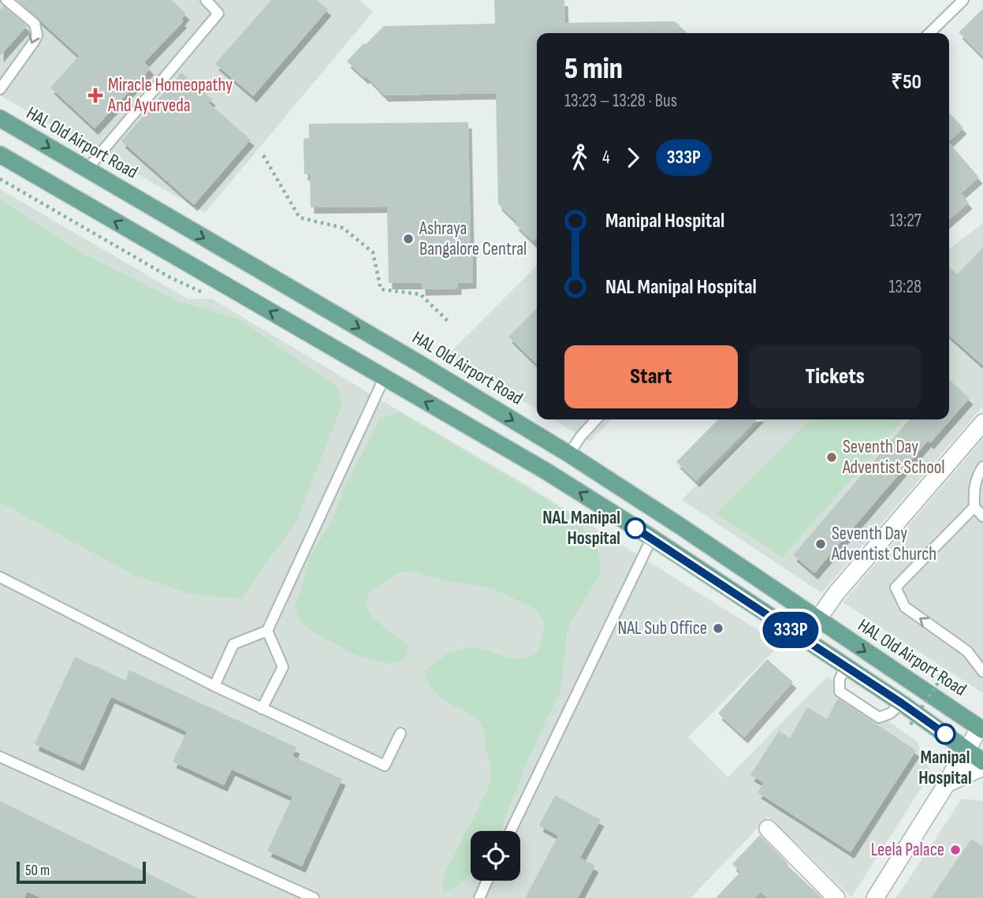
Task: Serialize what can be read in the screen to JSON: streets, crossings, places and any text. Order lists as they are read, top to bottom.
{
  "streets": {
    "main road": ["HAL Old Airport Road"]
  },
  "places": {
    "health": ["Miracle Homeopathy And Ayurveda"],
    "other": [
      "Ashraya Bangalore Central",
      "Seventh Day Adventist School",
      "NAL Manipal Hospital",
      "Seventh Day Adventist Church",
      "NAL Sub Office",
      "Manipal Hospital",
      "Leela Palace"
    ]
  },
  "lines": ["bus line 333P"],
  "scale_bar": "50 m",
  "page": {
    "on_map": "333P",
    "heading": ["5 min", "13:23 – 13:28 · Bus", "₹50"],
    "legs": ["4", "333P"],
    "list": [
      {
        "name": "Manipal Hospital",
        "value": "13:27"
      },
      {
        "name": "NAL Manipal Hospital",
        "value": "13:28"
      }
    ],
    "buttons": ["Start", "Tickets"],
    "scale": "50 m"
  }
}
